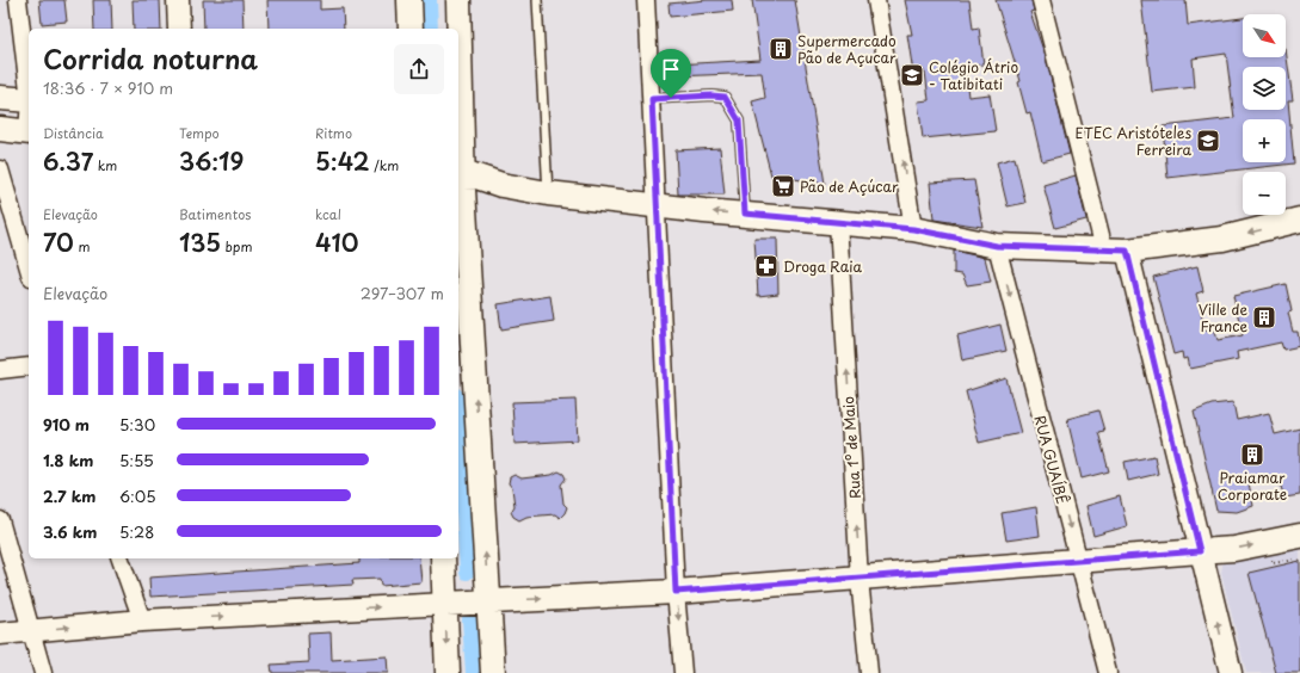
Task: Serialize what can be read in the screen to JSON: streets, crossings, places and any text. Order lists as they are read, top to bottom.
{
  "streets": {
    "street": ["Rua 1º de Maio", "RUA GUAÍBÊ"]
  },
  "one_way": ["Rua 1º de Maio"],
  "places": {
    "building": ["Supermercado Pão de Açucar", "Ville de France", "Praiamar Corporate"],
    "school or university": ["Colégio Átrio - Tatibitati", "ETEC Aristóteles Ferreira"],
    "supermarket": ["Pão de Açúcar"],
    "pharmacy": ["Droga Raia"]
  },
  "north": "bottom right",
  "page": {
    "map_buttons": ["+", "−"],
    "heading": ["Corrida noturna", "18:36 · 7 × 910 m"],
    "stats": [
      ["Distância", "6.37 km"],
      ["Tempo", "36:19"],
      ["Ritmo", "5:42 /km"],
      ["Elevação", "70 m"],
      ["Batimentos", "135 bpm"],
      ["kcal", "410"]
    ],
    "chart": ["Elevação", "297–307 m"],
    "list": [
      {
        "name": "910 m",
        "note": "5:30"
      },
      {
        "name": "1.8 km",
        "note": "5:55"
      },
      {
        "name": "2.7 km",
        "note": "6:05"
      },
      {
        "name": "3.6 km",
        "note": "5:28"
      }
    ]
  }
}
